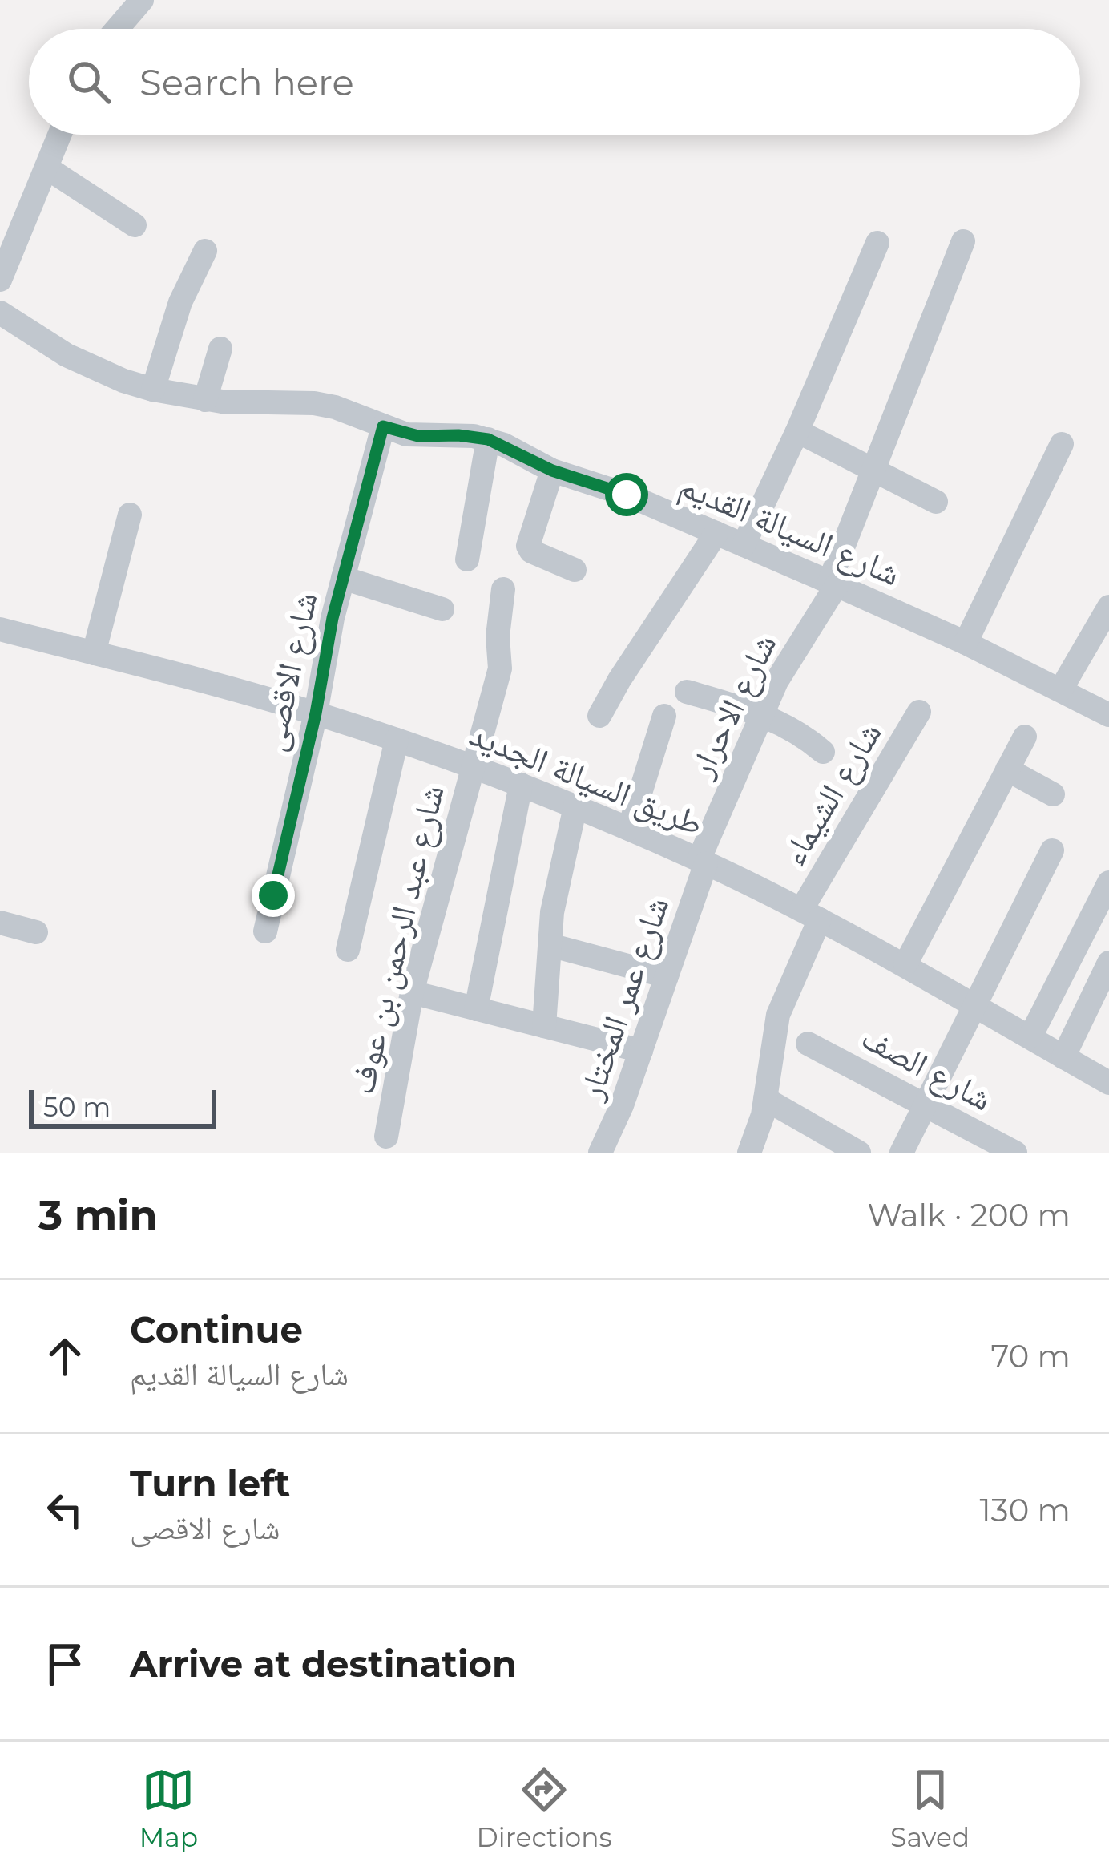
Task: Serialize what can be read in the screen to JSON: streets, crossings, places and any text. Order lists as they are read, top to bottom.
{
  "streets": {
    "street": [
      "شارع السيالة القديم",
      "شارع الاقصى",
      "شارع الاحرار",
      "طريق السيالة الجديد",
      "شارع الشيماء",
      "شارع عبد الرحمن بن عوف",
      "شارع عمر المختار",
      "شارع الصف"
    ]
  },
  "crossings": [
    ["شارع السيالة القديم", "شارع الاقصى"],
    ["شارع السيالة القديم", "شارع الاحرار"],
    ["شارع الاقصى", "طريق السيالة الجديد"],
    ["شارع الاحرار", "طريق السيالة الجديد"],
    ["شارع الاحرار", "شارع عمر المختار"],
    ["طريق السيالة الجديد", "شارع الشيماء"],
    ["طريق السيالة الجديد", "شارع عبد الرحمن بن عوف"],
    ["طريق السيالة الجديد", "شارع عمر المختار"]
  ],
  "scale_bar": "50 m",
  "page": {
    "search": "Search here",
    "scale": "50 m",
    "heading": ["3 min", "Walk · 200 m"],
    "list": [
      ["Continue", "شارع السيالة القديم", "70 m"],
      ["Turn left", "شارع الاقصى", "130 m"],
      "Arrive at destination"
    ],
    "nav": ["Map", "Directions", "Saved"]
  }
}
